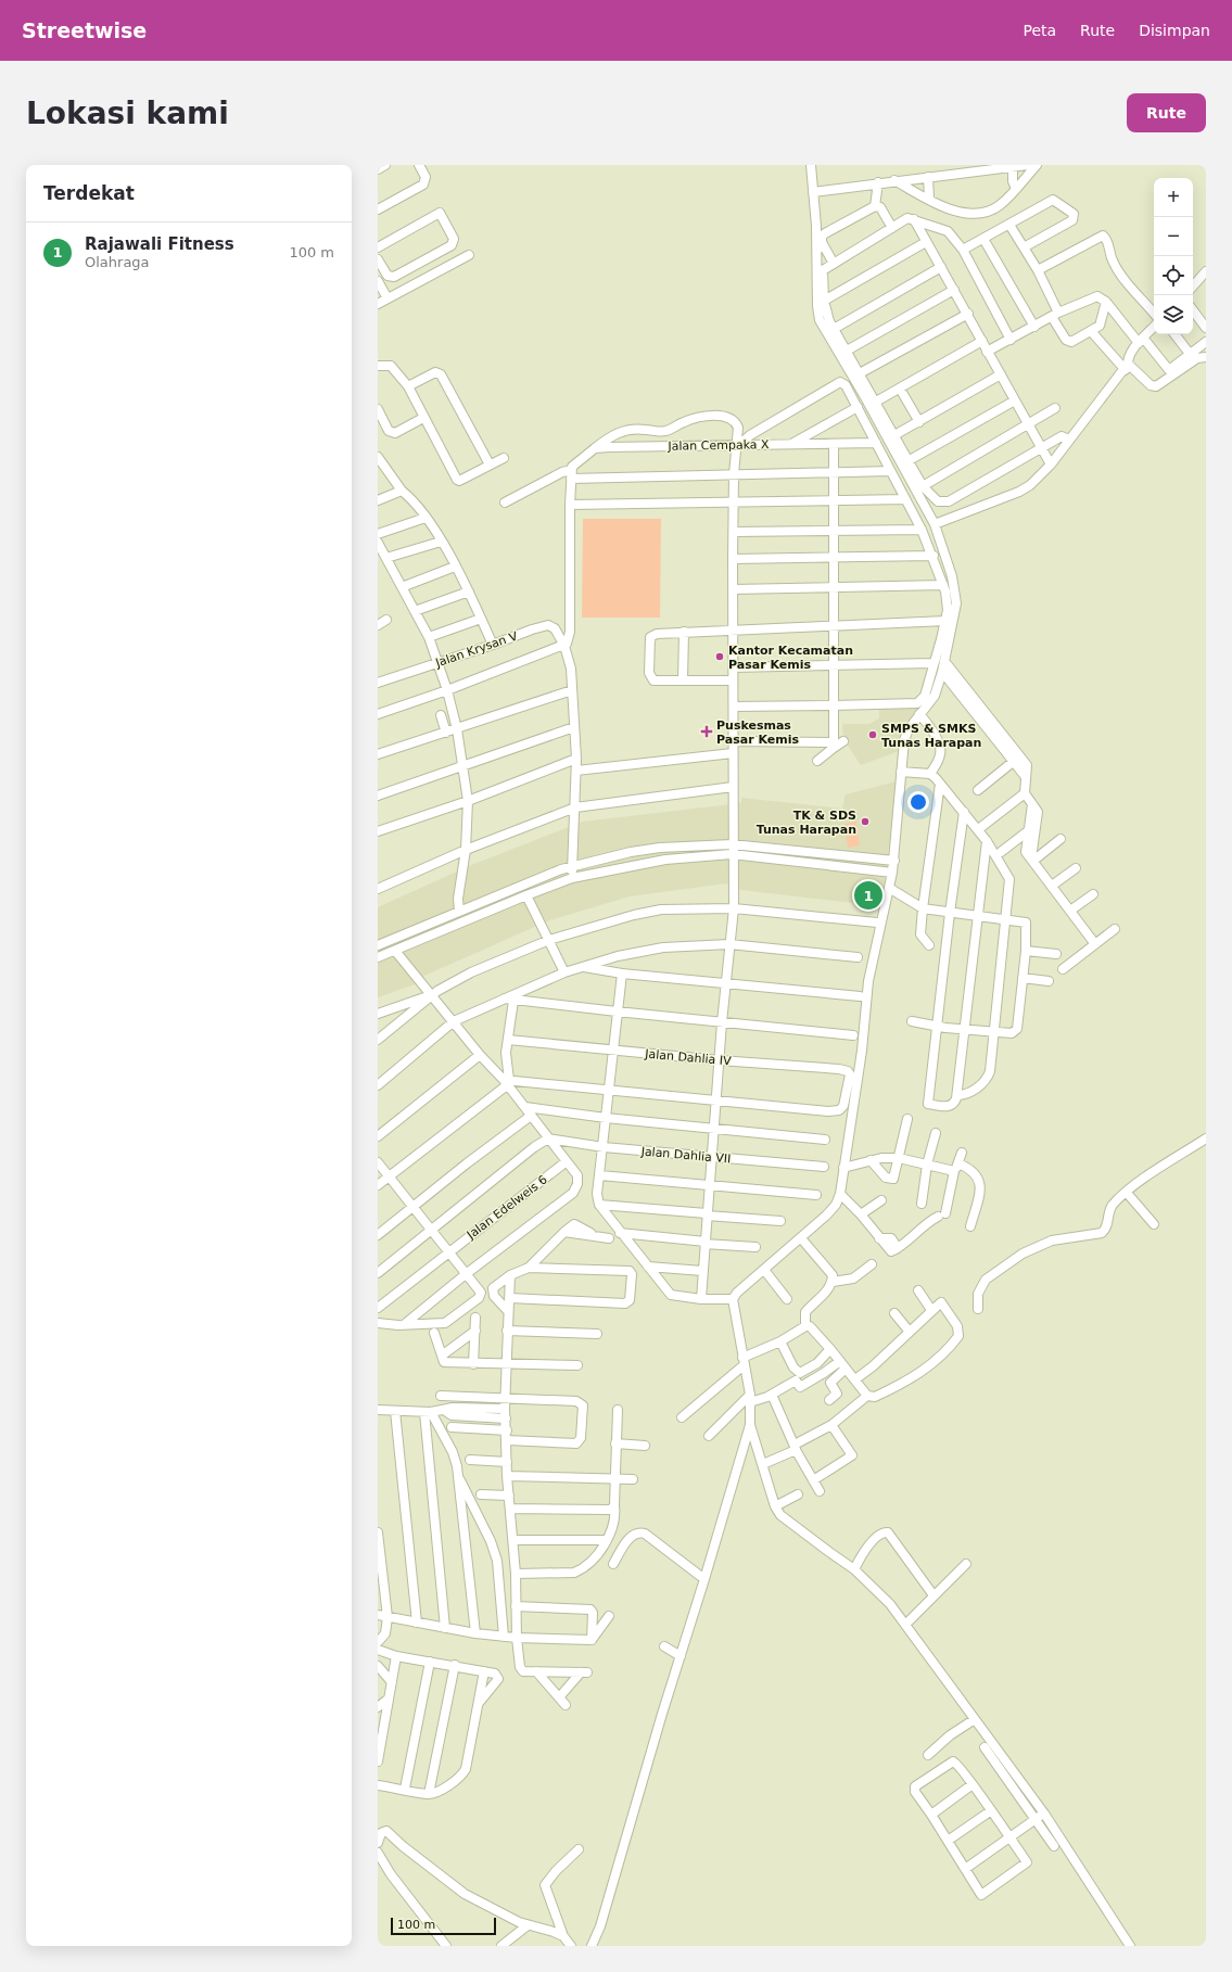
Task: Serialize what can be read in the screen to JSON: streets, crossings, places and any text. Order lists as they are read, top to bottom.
{
  "streets": {
    "street": [
      "Jalan Cempaka X",
      "Jalan Krysan V",
      "Jalan Dahlia IV",
      "Jalan Dahlia VII",
      "Jalan Edelweis 6"
    ]
  },
  "places": {
    "other": ["Kantor Kecamatan Pasar Kemis", "SMPS & SMKS Tunas Harapan", "TK & SDS Tunas Harapan"],
    "health": ["Puskesmas Pasar Kemis"]
  },
  "scale_bar": "100 m",
  "page": {
    "header": "Streetwise",
    "nav": ["Peta", "Rute", "Disimpan"],
    "buttons": "Rute",
    "title": "Lokasi kami",
    "heading": "Terdekat",
    "map_buttons": ["+", "−"],
    "list": [
      {
        "mark": "1",
        "name": "Rajawali Fitness",
        "note": "Olahraga",
        "value": "100 m"
      }
    ],
    "pins": "1",
    "scale": "100 m"
  }
}
